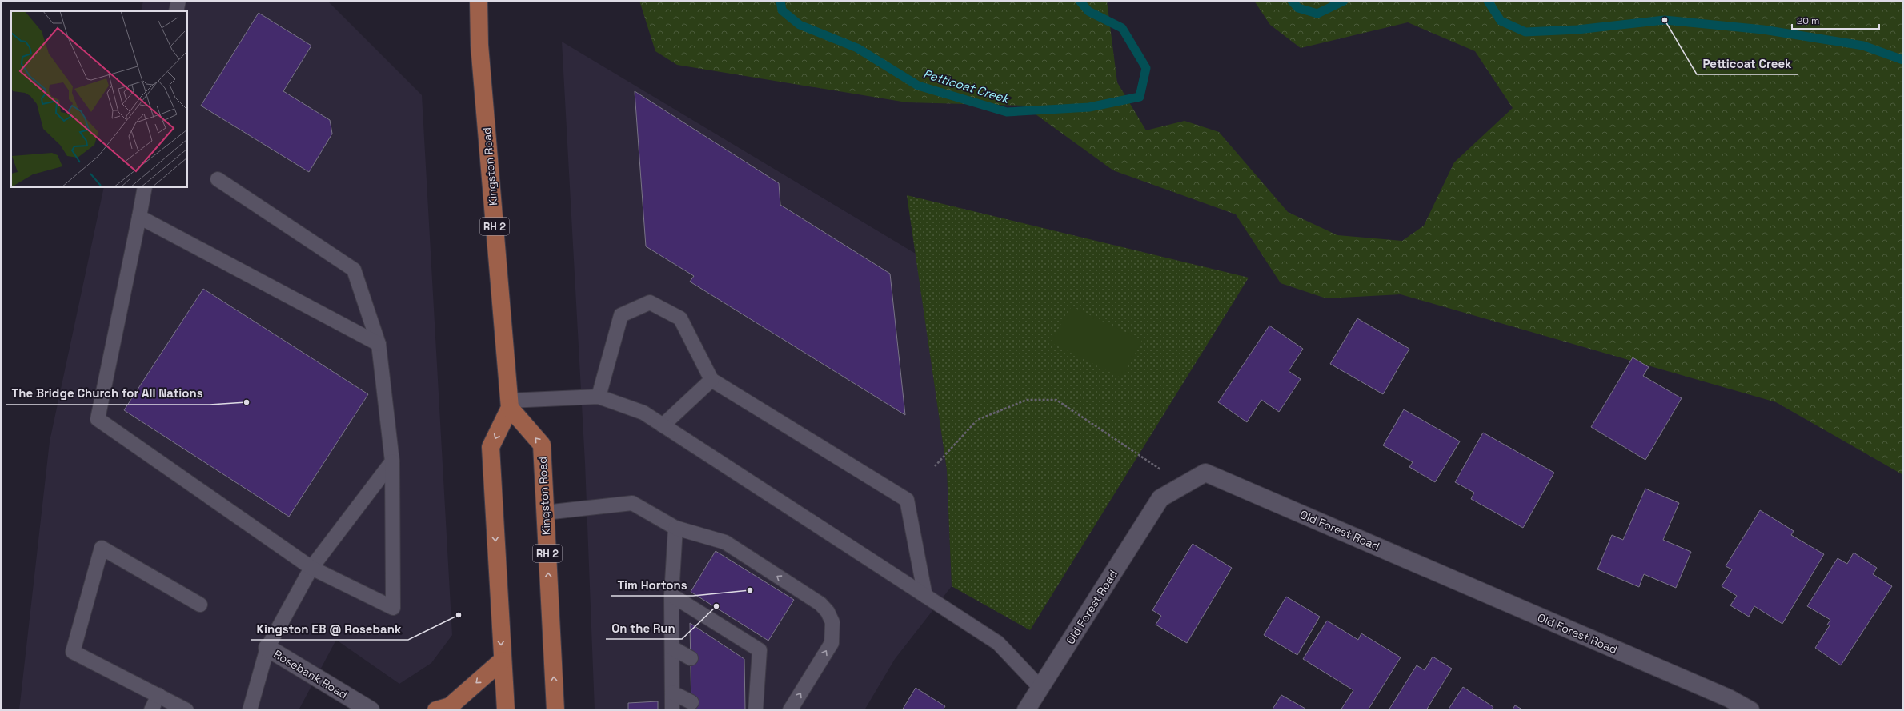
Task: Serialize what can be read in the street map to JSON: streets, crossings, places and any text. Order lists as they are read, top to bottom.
{
  "streets": {
    "main road": ["Kingston Road", "RH 2"],
    "street": ["Old Forest Road", "Rosebank Road"]
  },
  "water": ["Petticoat Creek"],
  "places": [
    "Petticoat Creek",
    "The Bridge Church for All Nations",
    "Tim Hortons",
    "On the Run",
    "Kingston EB @ Rosebank"
  ],
  "scale_bar": "20 m"
}
